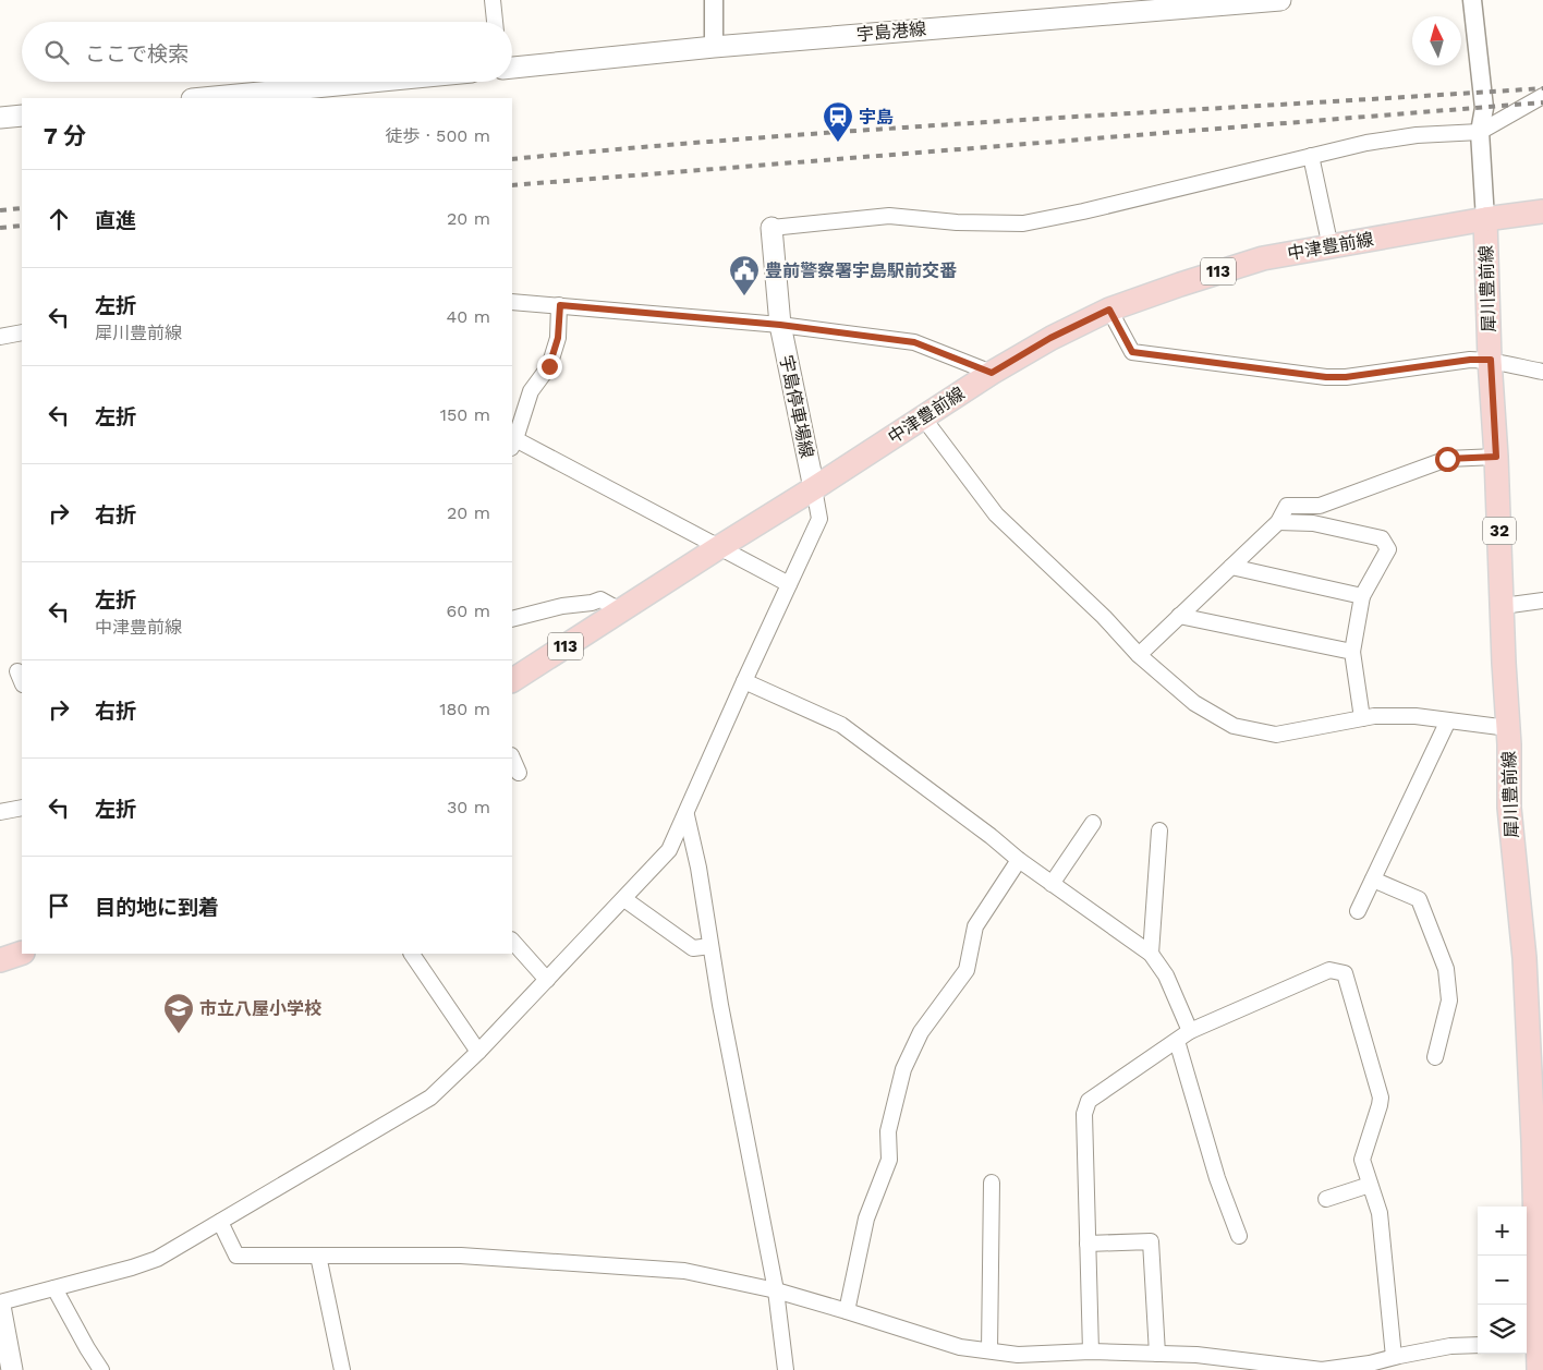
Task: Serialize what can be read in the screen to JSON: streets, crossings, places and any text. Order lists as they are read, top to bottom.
{
  "streets": {
    "main road": [
      "宇島港線",
      "中津豊前線",
      "113",
      "犀川豊前線",
      "宇島停車場線",
      "32"
    ]
  },
  "crossings": [
    ["中津豊前線", "犀川豊前線"],
    ["中津豊前線", "宇島停車場線"]
  ],
  "places": {
    "station": ["宇島"],
    "public building": ["豊前警察署宇島駅前交番"],
    "school or university": ["市立八屋小学校"]
  },
  "north": "top",
  "page": {
    "search": "ここで検索",
    "heading": ["7 分", "徒歩 · 500 m"],
    "list": [
      ["直進", "20 m"],
      ["左折", "犀川豊前線", "40 m"],
      ["左折", "150 m"],
      ["右折", "20 m"],
      ["左折", "中津豊前線", "60 m"],
      ["右折", "180 m"],
      ["左折", "30 m"],
      "目的地に到着"
    ],
    "map_buttons": ["+", "−"]
  }
}
